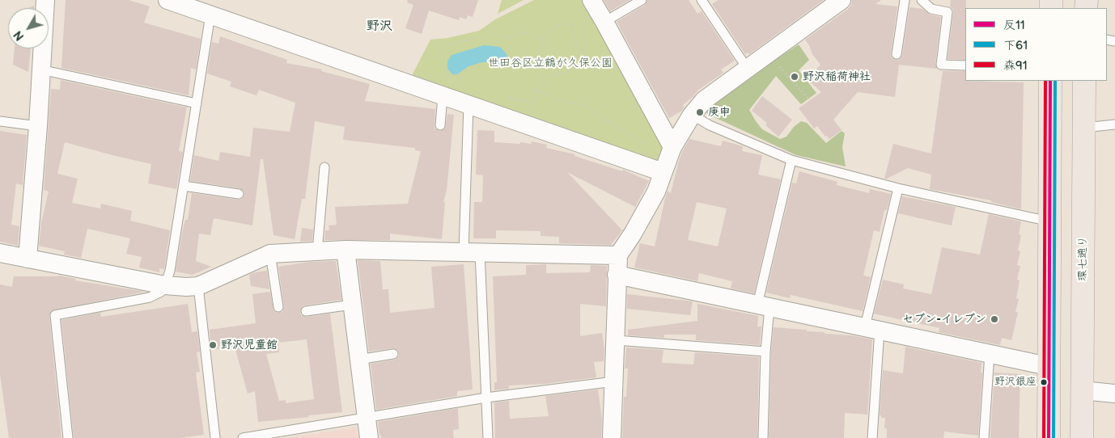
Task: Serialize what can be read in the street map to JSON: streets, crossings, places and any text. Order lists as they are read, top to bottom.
{
  "streets": {
    "main road": ["環七通り"]
  },
  "districts": ["野沢"],
  "parks": ["世田谷区立鶴が久保公園"],
  "places": [
    "野沢稲荷神社",
    "庚申",
    "セブン-イレブン",
    "野沢児童館",
    "野沢銀座"
  ],
  "lines": ["transit line 反11", "transit line 下61", "transit line 森91"],
  "legend": ["反11", "下61", "森91"],
  "north": "bottom left"
}
